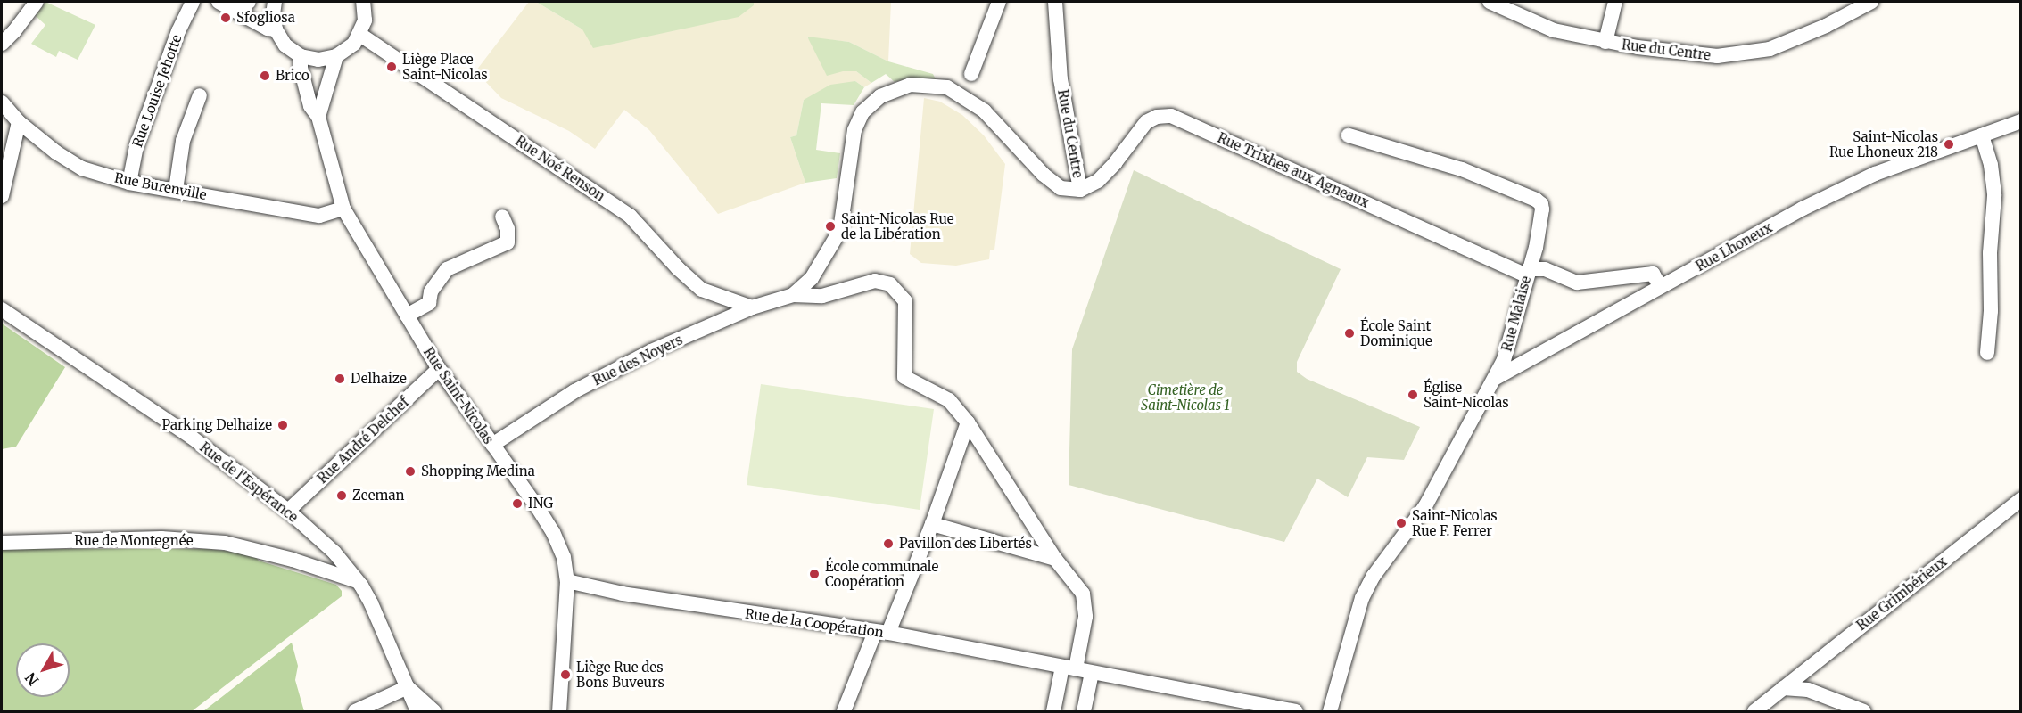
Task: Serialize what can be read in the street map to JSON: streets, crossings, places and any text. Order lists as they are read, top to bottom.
{
  "streets": {
    "street": [
      "Rue du Centre",
      "Rue Louise Jehotte",
      "Rue Noé Renson",
      "Rue Trixhes aux Agneaux",
      "Rue Burenville",
      "Rue Lhoneux",
      "Rue Malaise",
      "Rue des Noyers",
      "Rue Saint-Nicolas",
      "Rue André Delchef",
      "Rue de l'Espérance",
      "Rue de Montegnée",
      "Rue Grimbérieux",
      "Rue de la Coopération"
    ]
  },
  "crossings": [
    ["Rue du Centre", "Rue Trixhes aux Agneaux"],
    ["Rue du Centre", "Rue des Noyers"],
    ["Rue Louise Jehotte", "Rue Burenville"],
    ["Rue Noé Renson", "Rue des Noyers"],
    ["Rue Trixhes aux Agneaux", "Rue Lhoneux"],
    ["Rue Trixhes aux Agneaux", "Rue Malaise"],
    ["Rue Burenville", "Rue Saint-Nicolas"],
    ["Rue Lhoneux", "Rue Malaise"],
    ["Rue des Noyers", "Rue Saint-Nicolas"],
    ["Rue Saint-Nicolas", "Rue André Delchef"],
    ["Rue Saint-Nicolas", "Rue de la Coopération"],
    ["Rue André Delchef", "Rue de l'Espérance"],
    ["Rue de l'Espérance", "Rue de Montegnée"]
  ],
  "parks": ["Cimetière de Saint-Nicolas 1"],
  "places": [
    "Sfogliosa",
    "Liège Place Saint-Nicolas",
    "Brico",
    "Saint-Nicolas Rue Lhoneux 218",
    "Saint-Nicolas Rue de la Libération",
    "École Saint Dominique",
    "Delhaize",
    "Église Saint-Nicolas",
    "Parking Delhaize",
    "Shopping Medina",
    "Zeeman",
    "ING",
    "Saint-Nicolas Rue F. Ferrer",
    "Pavillon des Libertés",
    "École communale Coopération",
    "Liège Rue des Bons Buveurs"
  ],
  "north": "bottom left"
}
